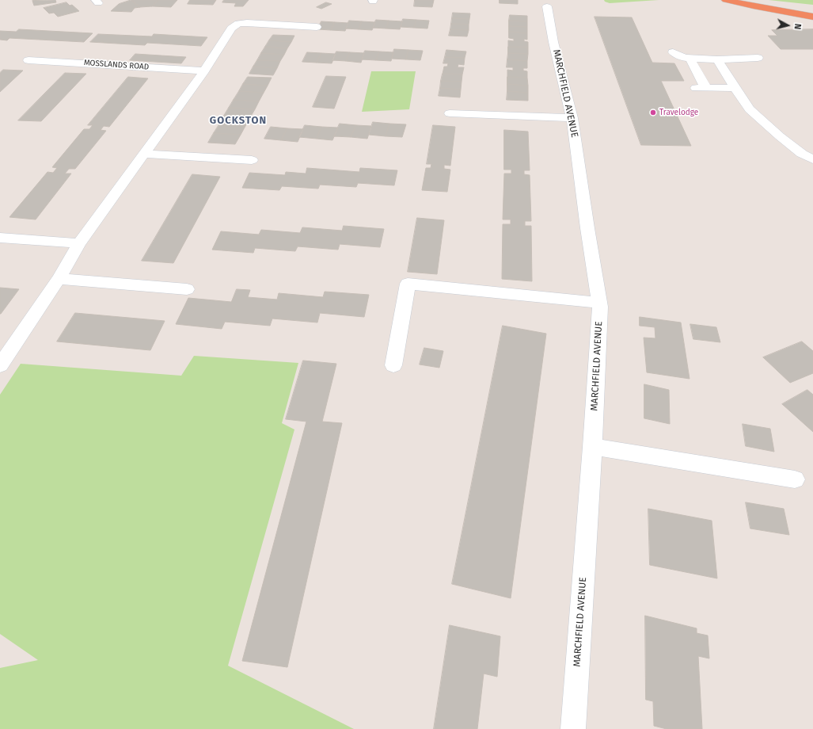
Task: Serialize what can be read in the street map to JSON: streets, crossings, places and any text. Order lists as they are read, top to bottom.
{
  "streets": {
    "street": ["MOSSLANDS ROAD", "MARCHFIELD AVENUE"]
  },
  "districts": ["GOCKSTON"],
  "places": ["Travelodge"],
  "north": "right"
}
